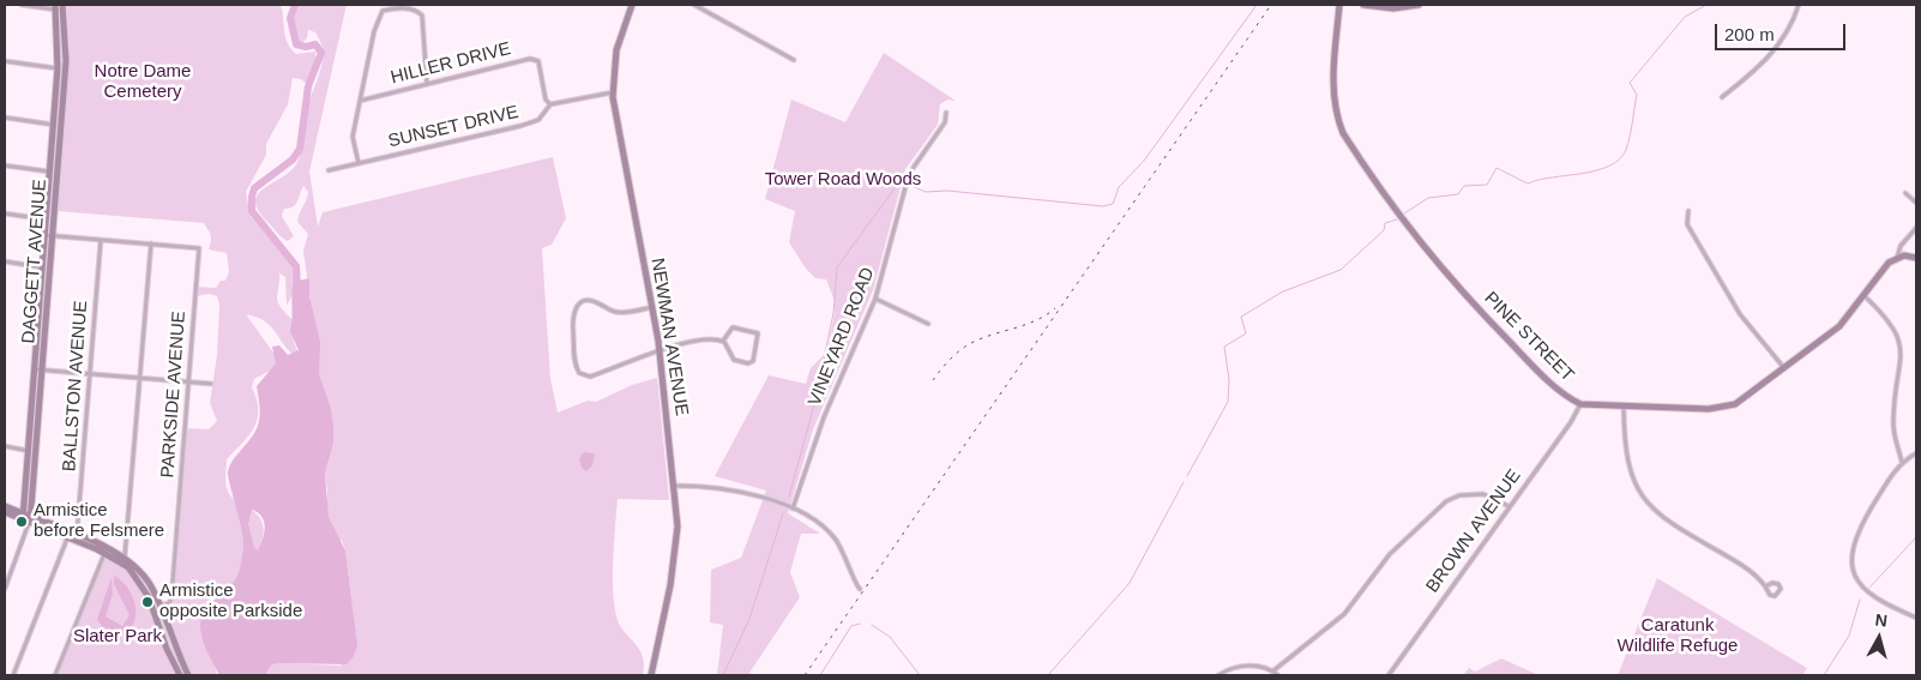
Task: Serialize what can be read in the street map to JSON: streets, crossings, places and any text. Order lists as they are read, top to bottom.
{
  "streets": {
    "street": [
      "HILLER DRIVE",
      "SUNSET DRIVE",
      "DAGGETT AVENUE",
      "NEWMAN AVENUE",
      "VINEYARD ROAD",
      "PINE STREET",
      "BALLSTON AVENUE",
      "PARKSIDE AVENUE",
      "BROWN AVENUE"
    ]
  },
  "crossings": [
    ["HILLER DRIVE", "SUNSET DRIVE"],
    ["SUNSET DRIVE", "NEWMAN AVENUE"],
    ["PINE STREET", "BROWN AVENUE"]
  ],
  "parks": [
    "Notre Dame Cemetery",
    "Tower Road Woods",
    "Caratunk Wildlife Refuge",
    "Slater Park"
  ],
  "places": ["Armistice before Felsmere", "Armistice opposite Parkside"],
  "scale_bar": "200 m",
  "north": "top"
}
